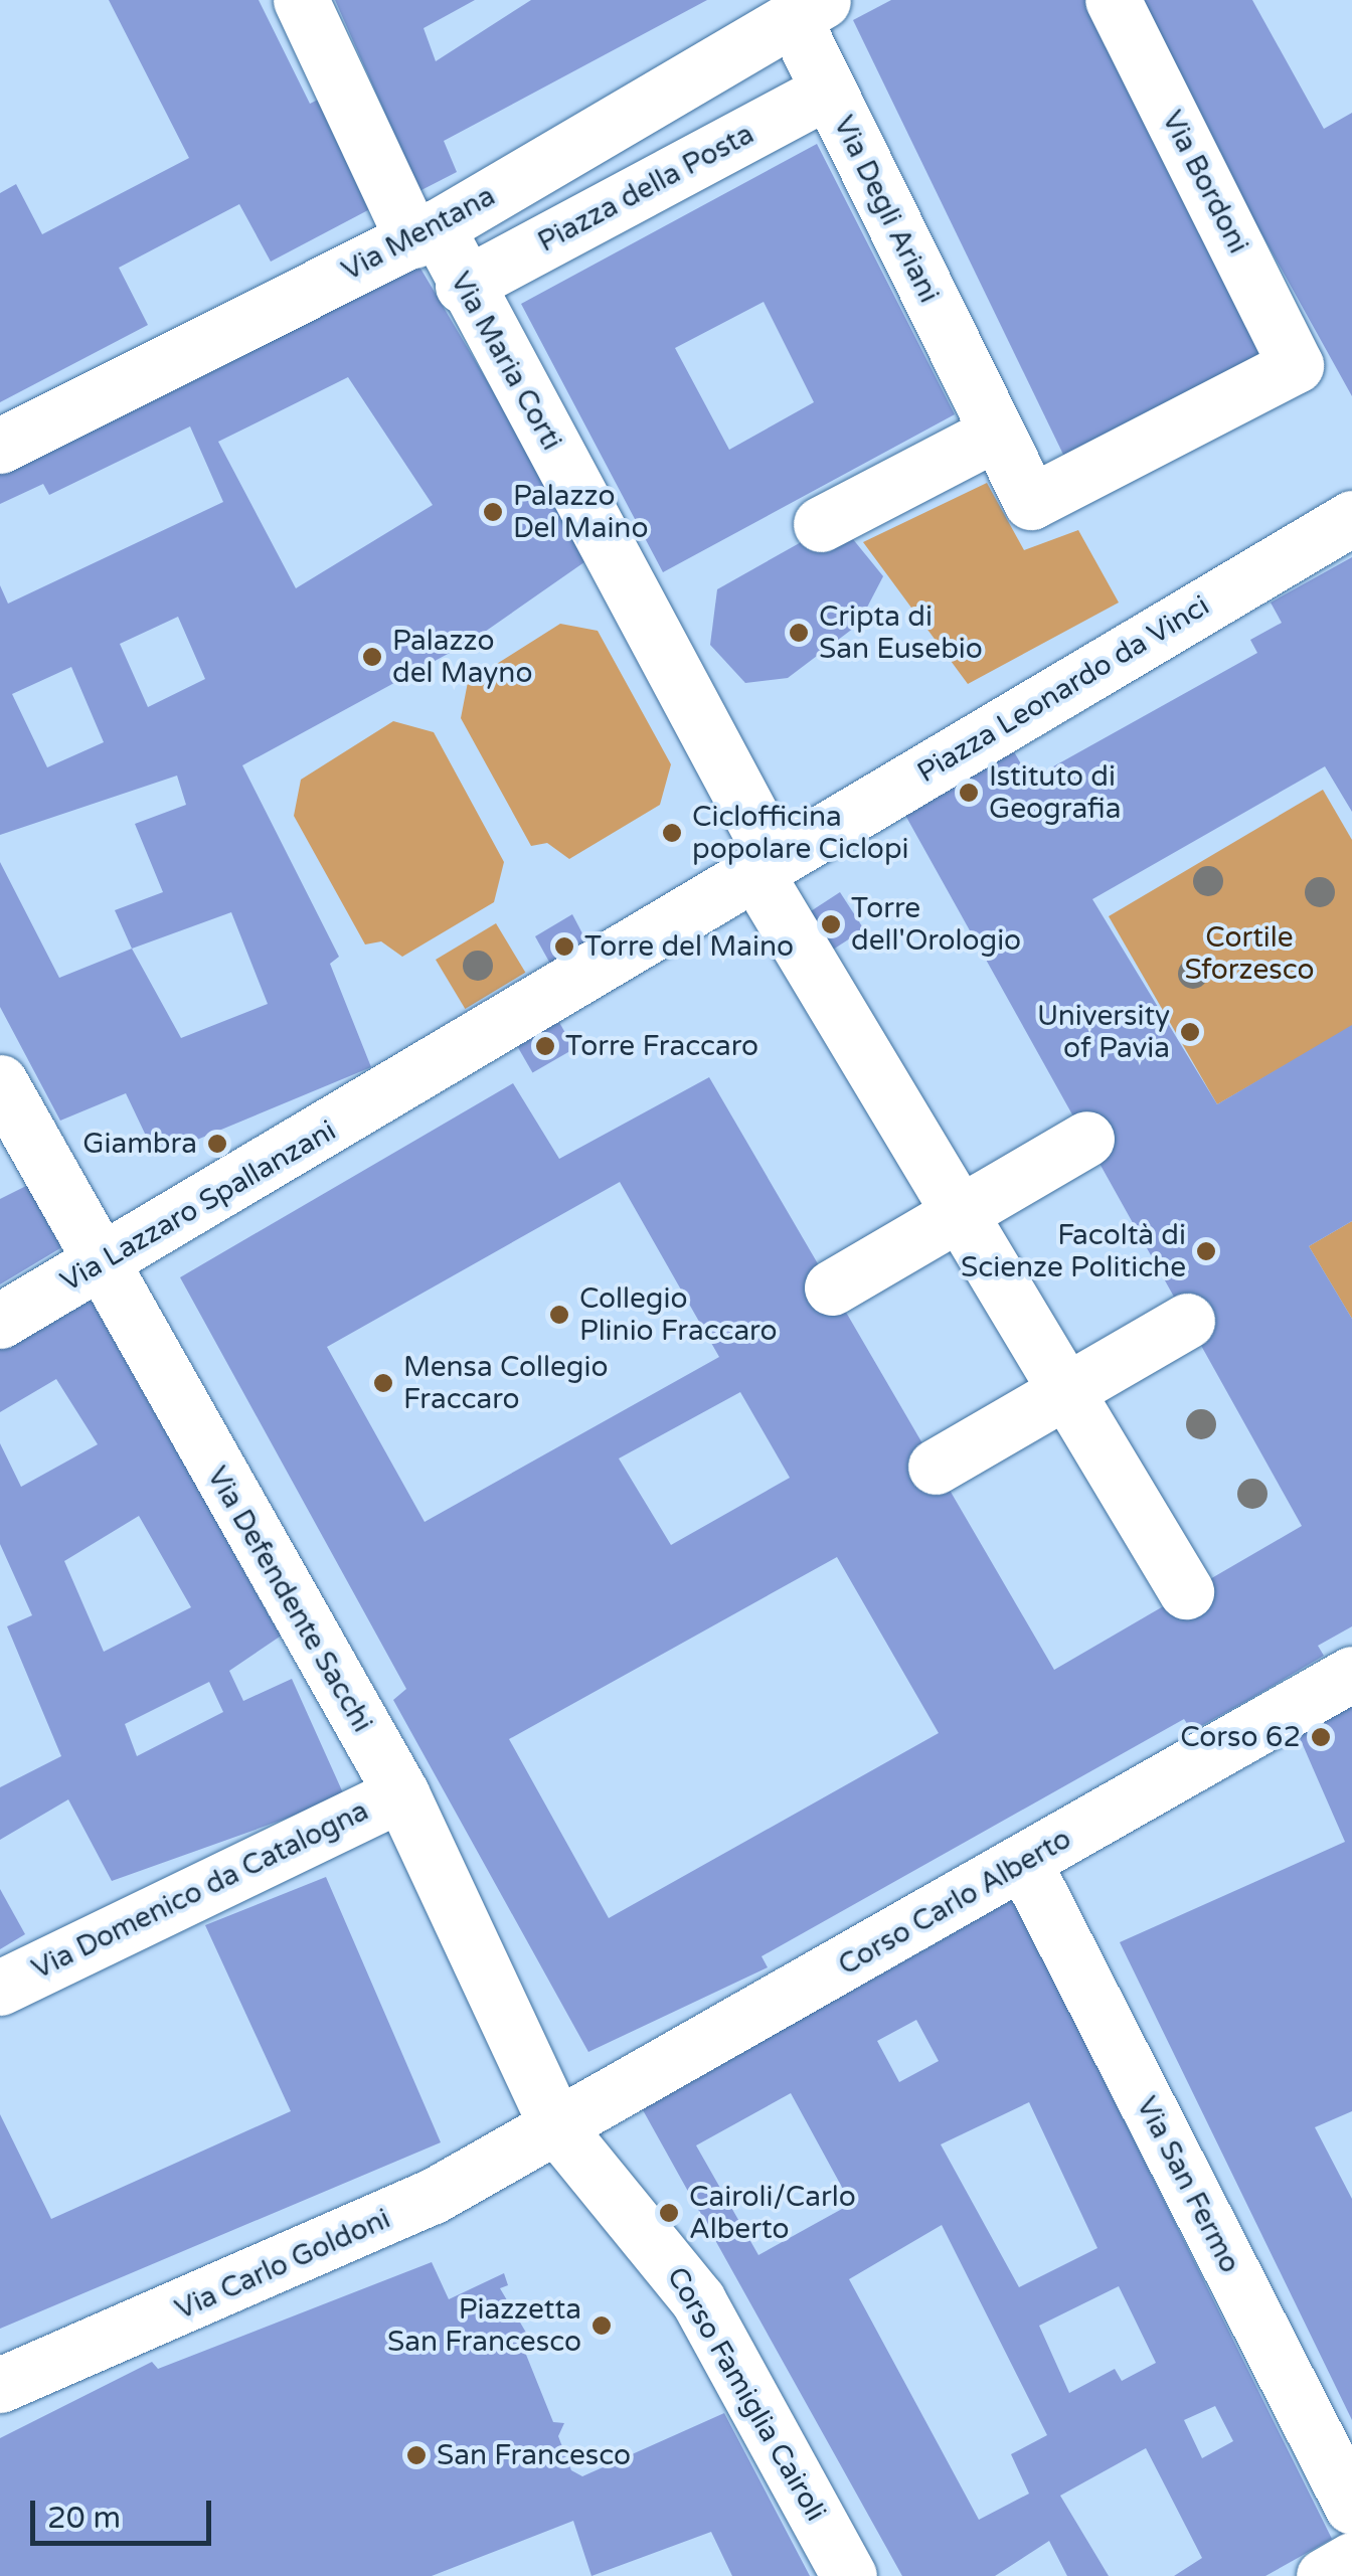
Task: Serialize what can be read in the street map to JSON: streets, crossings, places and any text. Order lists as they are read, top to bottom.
{
  "streets": {
    "street": [
      "Via Bordoni",
      "Piazza della Posta",
      "Via Degli Ariani",
      "Via Mentana",
      "Via Maria Corti",
      "Piazza Leonardo da Vinci",
      "Via Lazzaro Spallanzani",
      "Via Defendente Sacchi",
      "Via Domenico da Catalogna",
      "Corso Carlo Alberto",
      "Via San Fermo",
      "Via Carlo Goldoni",
      "Corso Famiglia Cairoli"
    ]
  },
  "crossings": [
    ["Via Bordoni", "Via Degli Ariani"],
    ["Piazza della Posta", "Via Degli Ariani"],
    ["Piazza della Posta", "Via Maria Corti"],
    ["Via Degli Ariani", "Via Mentana"],
    ["Via Mentana", "Via Maria Corti"],
    ["Via Maria Corti", "Piazza Leonardo da Vinci"],
    ["Piazza Leonardo da Vinci", "Via Lazzaro Spallanzani"],
    ["Via Lazzaro Spallanzani", "Via Defendente Sacchi"],
    ["Via Defendente Sacchi", "Via Domenico da Catalogna"],
    ["Via Defendente Sacchi", "Corso Carlo Alberto"],
    ["Via Defendente Sacchi", "Via Carlo Goldoni"],
    ["Via Defendente Sacchi", "Corso Famiglia Cairoli"],
    ["Corso Carlo Alberto", "Via San Fermo"],
    ["Corso Carlo Alberto", "Via Carlo Goldoni"],
    ["Corso Carlo Alberto", "Corso Famiglia Cairoli"],
    ["Via Carlo Goldoni", "Corso Famiglia Cairoli"]
  ],
  "parks": ["Cortile Sforzesco"],
  "places": [
    "Palazzo Del Maino",
    "Cripta di San Eusebio",
    "Palazzo del Mayno",
    "Istituto di Geografia",
    "Ciclofficina popolare Ciclopi",
    "Torre dell'Orologio",
    "Torre del Maino",
    "University of Pavia",
    "Torre Fraccaro",
    "Giambra",
    "Facoltà di Scienze Politiche",
    "Collegio Plinio Fraccaro",
    "Mensa Collegio Fraccaro",
    "Corso 62",
    "Cairoli/Carlo Alberto",
    "Piazzetta San Francesco",
    "San Francesco"
  ],
  "scale_bar": "20 m"
}
